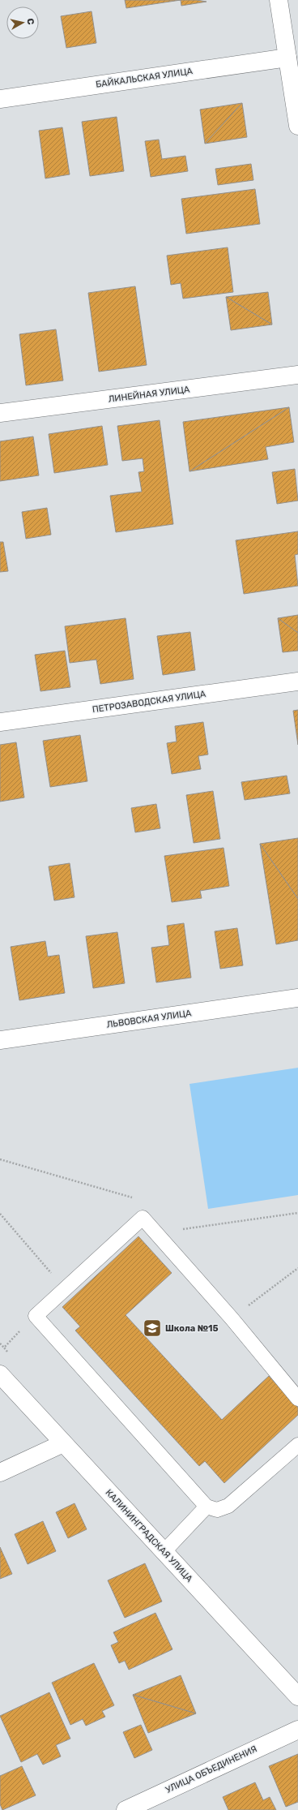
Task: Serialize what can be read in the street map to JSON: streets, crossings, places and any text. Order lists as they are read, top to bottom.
{
  "streets": {
    "street": [
      "БАЙКАЛЬСКАЯ УЛИЦА",
      "ЛИНЕЙНАЯ УЛИЦА",
      "ПЕТРОЗАВОДСКАЯ УЛИЦА",
      "ЛЬВОВСКАЯ УЛИЦА",
      "КАЛИНИНГРАДСКАЯ УЛИЦА",
      "УЛИЦА ОБЪЕДИНЕНИЯ"
    ]
  },
  "places": {
    "school or university": ["Школа №15"]
  },
  "north": "right"
}
